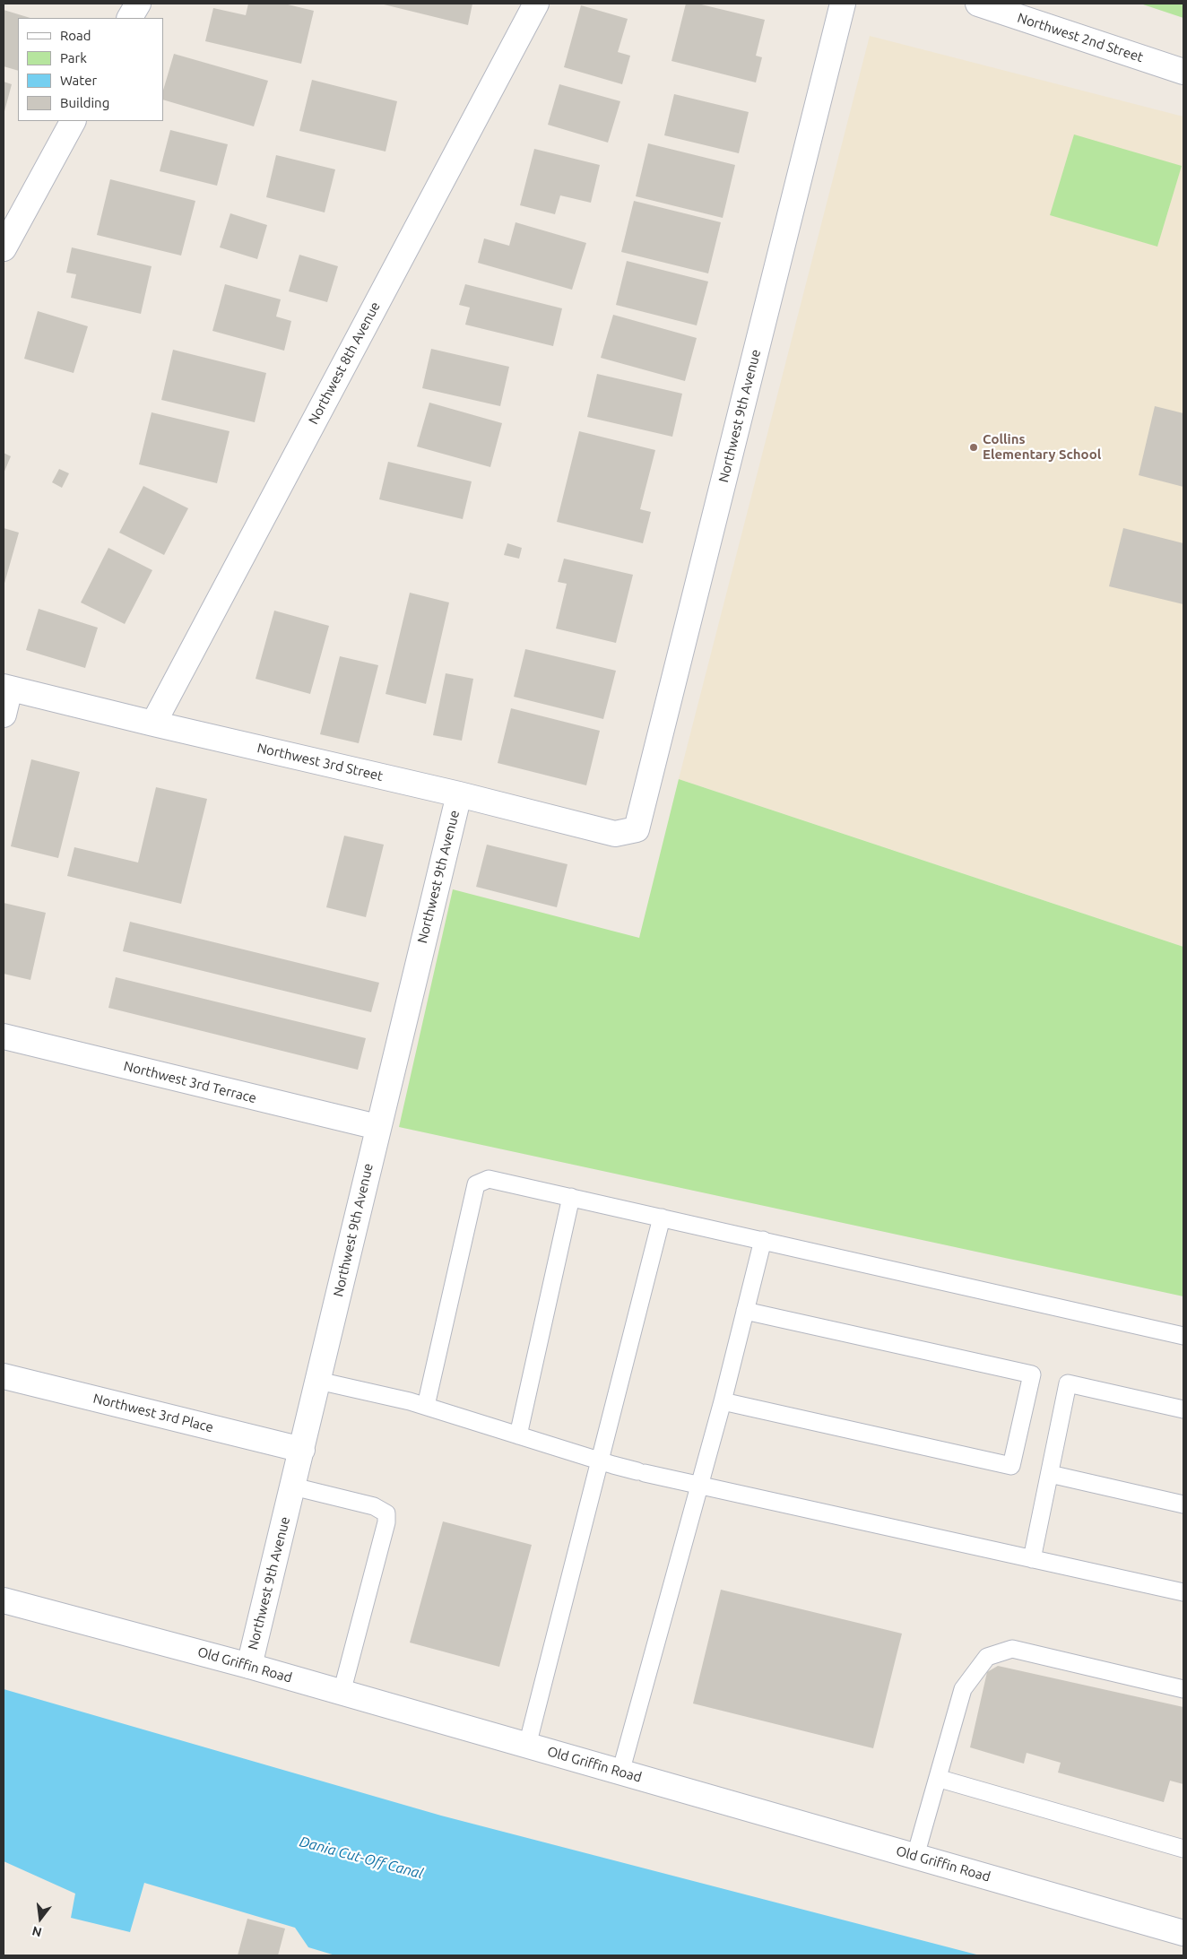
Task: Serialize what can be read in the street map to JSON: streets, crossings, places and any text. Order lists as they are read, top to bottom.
{
  "streets": {
    "street": [
      "Northwest 2nd Street",
      "Northwest 8th Avenue",
      "Northwest 9th Avenue",
      "Northwest 3rd Street",
      "Northwest 3rd Terrace",
      "Northwest 3rd Place",
      "Old Griffin Road"
    ]
  },
  "crossings": [
    ["Northwest 8th Avenue", "Northwest 3rd Street"],
    ["Northwest 9th Avenue", "Northwest 3rd Street"],
    ["Northwest 9th Avenue", "Northwest 3rd Terrace"],
    ["Northwest 9th Avenue", "Northwest 3rd Place"],
    ["Northwest 9th Avenue", "Old Griffin Road"]
  ],
  "water": ["Dania Cut-Off Canal"],
  "places": ["Collins Elementary School"],
  "legend": [
    "Road",
    "Park",
    "Water",
    "Building"
  ],
  "north": "bottom"
}
